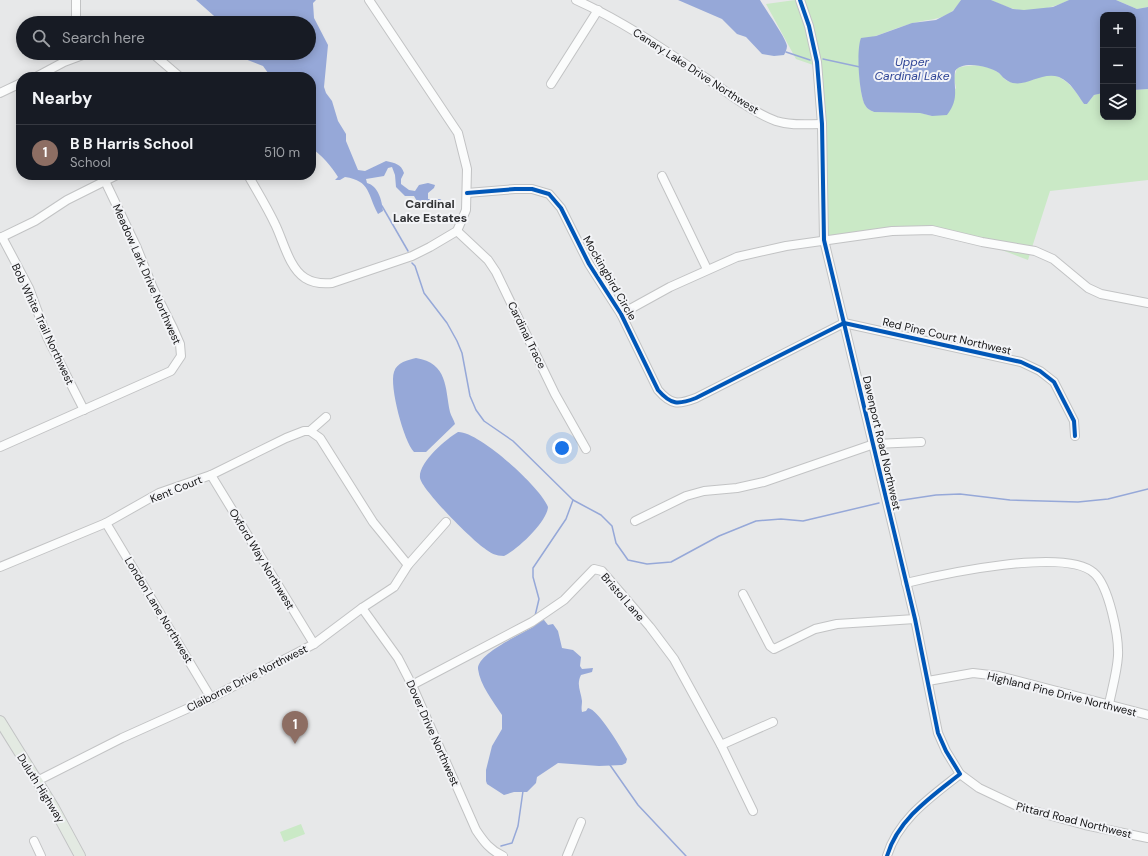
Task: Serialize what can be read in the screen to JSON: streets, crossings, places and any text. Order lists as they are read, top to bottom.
{
  "streets": {
    "main road": ["Duluth Highway"],
    "street": [
      "Canary Lake Drive Northwest",
      "Meadow Lark Drive Northwest",
      "Mockingbird Circle",
      "Bob White Trail Northwest",
      "Cardinal Trace",
      "Red Pine Court Northwest",
      "Davenport Road Northwest",
      "Kent Court",
      "Oxford Way Northwest",
      "Bristol Lane",
      "London Lane Northwest",
      "Claiborne Drive Northwest",
      "Highland Pine Drive Northwest",
      "Dover Drive Northwest",
      "Pittard Road Northwest"
    ]
  },
  "crossings": [
    ["Canary Lake Drive Northwest", "Davenport Road Northwest"],
    ["Meadow Lark Drive Northwest", "Bob White Trail Northwest"],
    ["Mockingbird Circle", "Red Pine Court Northwest"],
    ["Mockingbird Circle", "Davenport Road Northwest"],
    ["Red Pine Court Northwest", "Davenport Road Northwest"],
    ["Davenport Road Northwest", "Highland Pine Drive Northwest"],
    ["Davenport Road Northwest", "Pittard Road Northwest"],
    ["Kent Court", "Oxford Way Northwest"],
    ["Kent Court", "London Lane Northwest"],
    ["Oxford Way Northwest", "Claiborne Drive Northwest"],
    ["Bristol Lane", "Dover Drive Northwest"],
    ["London Lane Northwest", "Claiborne Drive Northwest"],
    ["Claiborne Drive Northwest", "Dover Drive Northwest"],
    ["Claiborne Drive Northwest", "Duluth Highway"]
  ],
  "districts": ["Cardinal Lake Estates"],
  "water": ["Upper Cardinal Lake"],
  "page": {
    "map_buttons": ["+", "−"],
    "search": "Search here",
    "heading": "Nearby",
    "list": [
      {
        "mark": "1",
        "name": "B B Harris School",
        "note": "School",
        "value": "510 m"
      }
    ],
    "pins": "1"
  }
}
